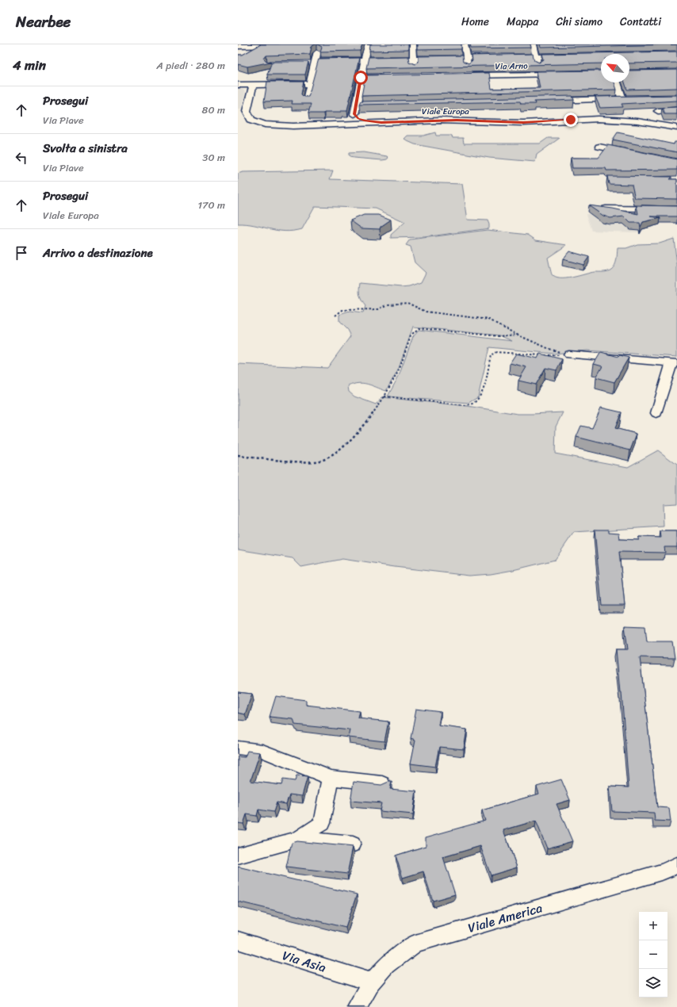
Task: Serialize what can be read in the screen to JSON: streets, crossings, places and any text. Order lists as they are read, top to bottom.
{
  "streets": {
    "street": [
      "Via Arno",
      "Viale Europa",
      "Viale America",
      "Via Asia"
    ]
  },
  "crossings": [
    ["Viale America", "Via Asia"]
  ],
  "north": "top left",
  "page": {
    "header": "Nearbee",
    "nav": [
      "Home",
      "Mappa",
      "Chi siamo",
      "Contatti"
    ],
    "heading": ["4 min", "A piedi · 280 m"],
    "list": [
      ["Prosegui", "Via Piave", "80 m"],
      ["Svolta a sinistra", "Via Piave", "30 m"],
      ["Prosegui", "Viale Europa", "170 m"],
      "Arrivo a destinazione"
    ],
    "map_buttons": ["+", "−"]
  }
}
